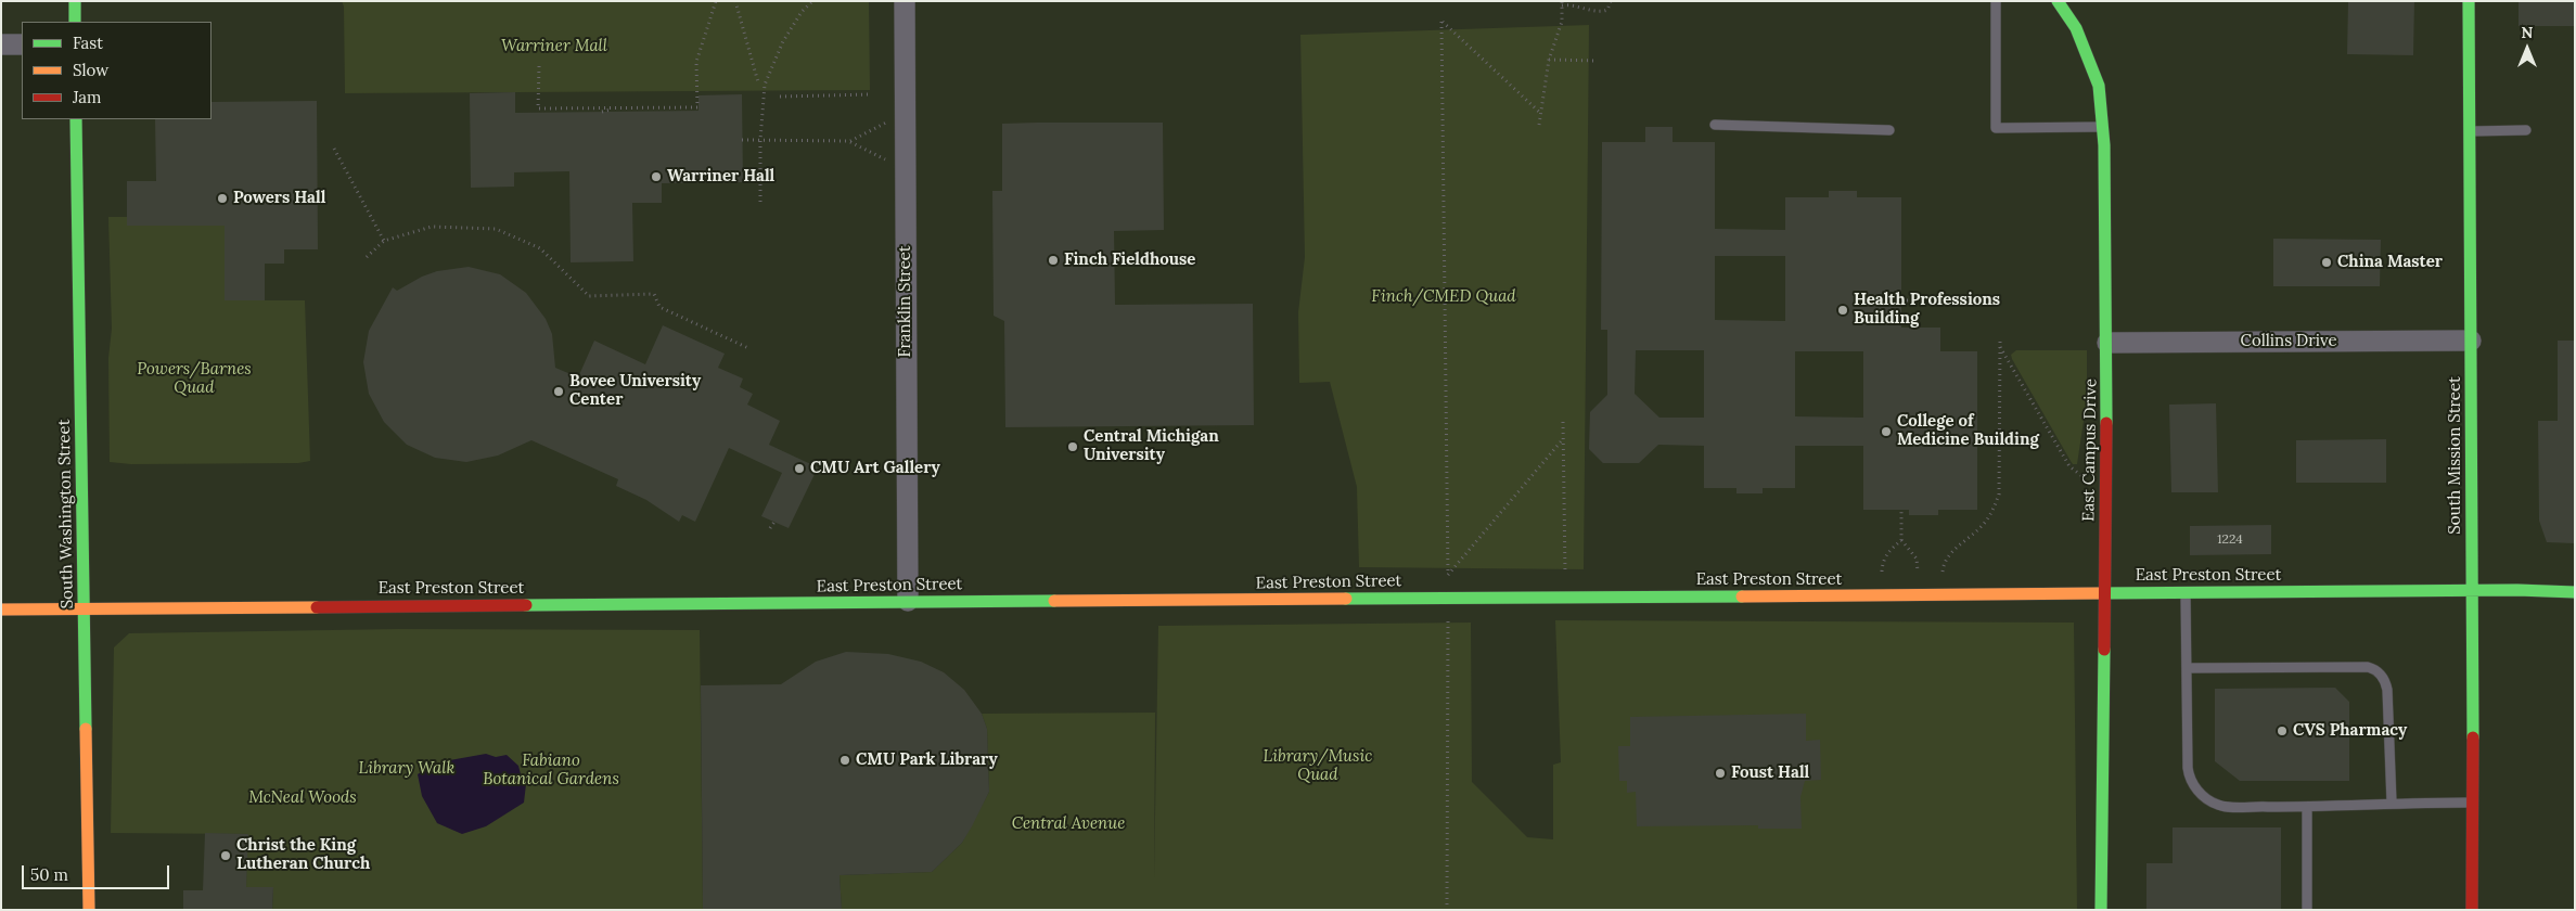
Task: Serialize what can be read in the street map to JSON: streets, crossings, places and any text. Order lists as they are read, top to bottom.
{
  "streets": {
    "street": [
      "Franklin Street",
      "Collins Drive",
      "East Campus Drive",
      "South Mission Street",
      "South Washington Street",
      "East Preston Street"
    ]
  },
  "crossings": [
    ["Franklin Street", "East Preston Street"],
    ["Collins Drive", "East Campus Drive"],
    ["Collins Drive", "South Mission Street"],
    ["East Campus Drive", "East Preston Street"],
    ["South Mission Street", "East Preston Street"],
    ["South Washington Street", "East Preston Street"]
  ],
  "parks": [
    "Warriner Mall",
    "Finch/CMED Quad",
    "Powers/Barnes Quad",
    "Library/Music Quad",
    "Fabiano Botanical Gardens",
    "Library Walk",
    "McNeal Woods",
    "Central Avenue"
  ],
  "places": [
    "Warriner Hall",
    "Powers Hall",
    "Finch Fieldhouse",
    "China Master",
    "Health Professions Building",
    "Bovee University Center",
    "College of Medicine Building",
    "Central Michigan University",
    "CMU Art Gallery",
    "CVS Pharmacy",
    "CMU Park Library",
    "Foust Hall",
    "Christ the King Lutheran Church"
  ],
  "house_numbers": ["1224"],
  "legend": ["Fast", "Slow", "Jam"],
  "scale_bar": "50 m",
  "north": "top"
}
